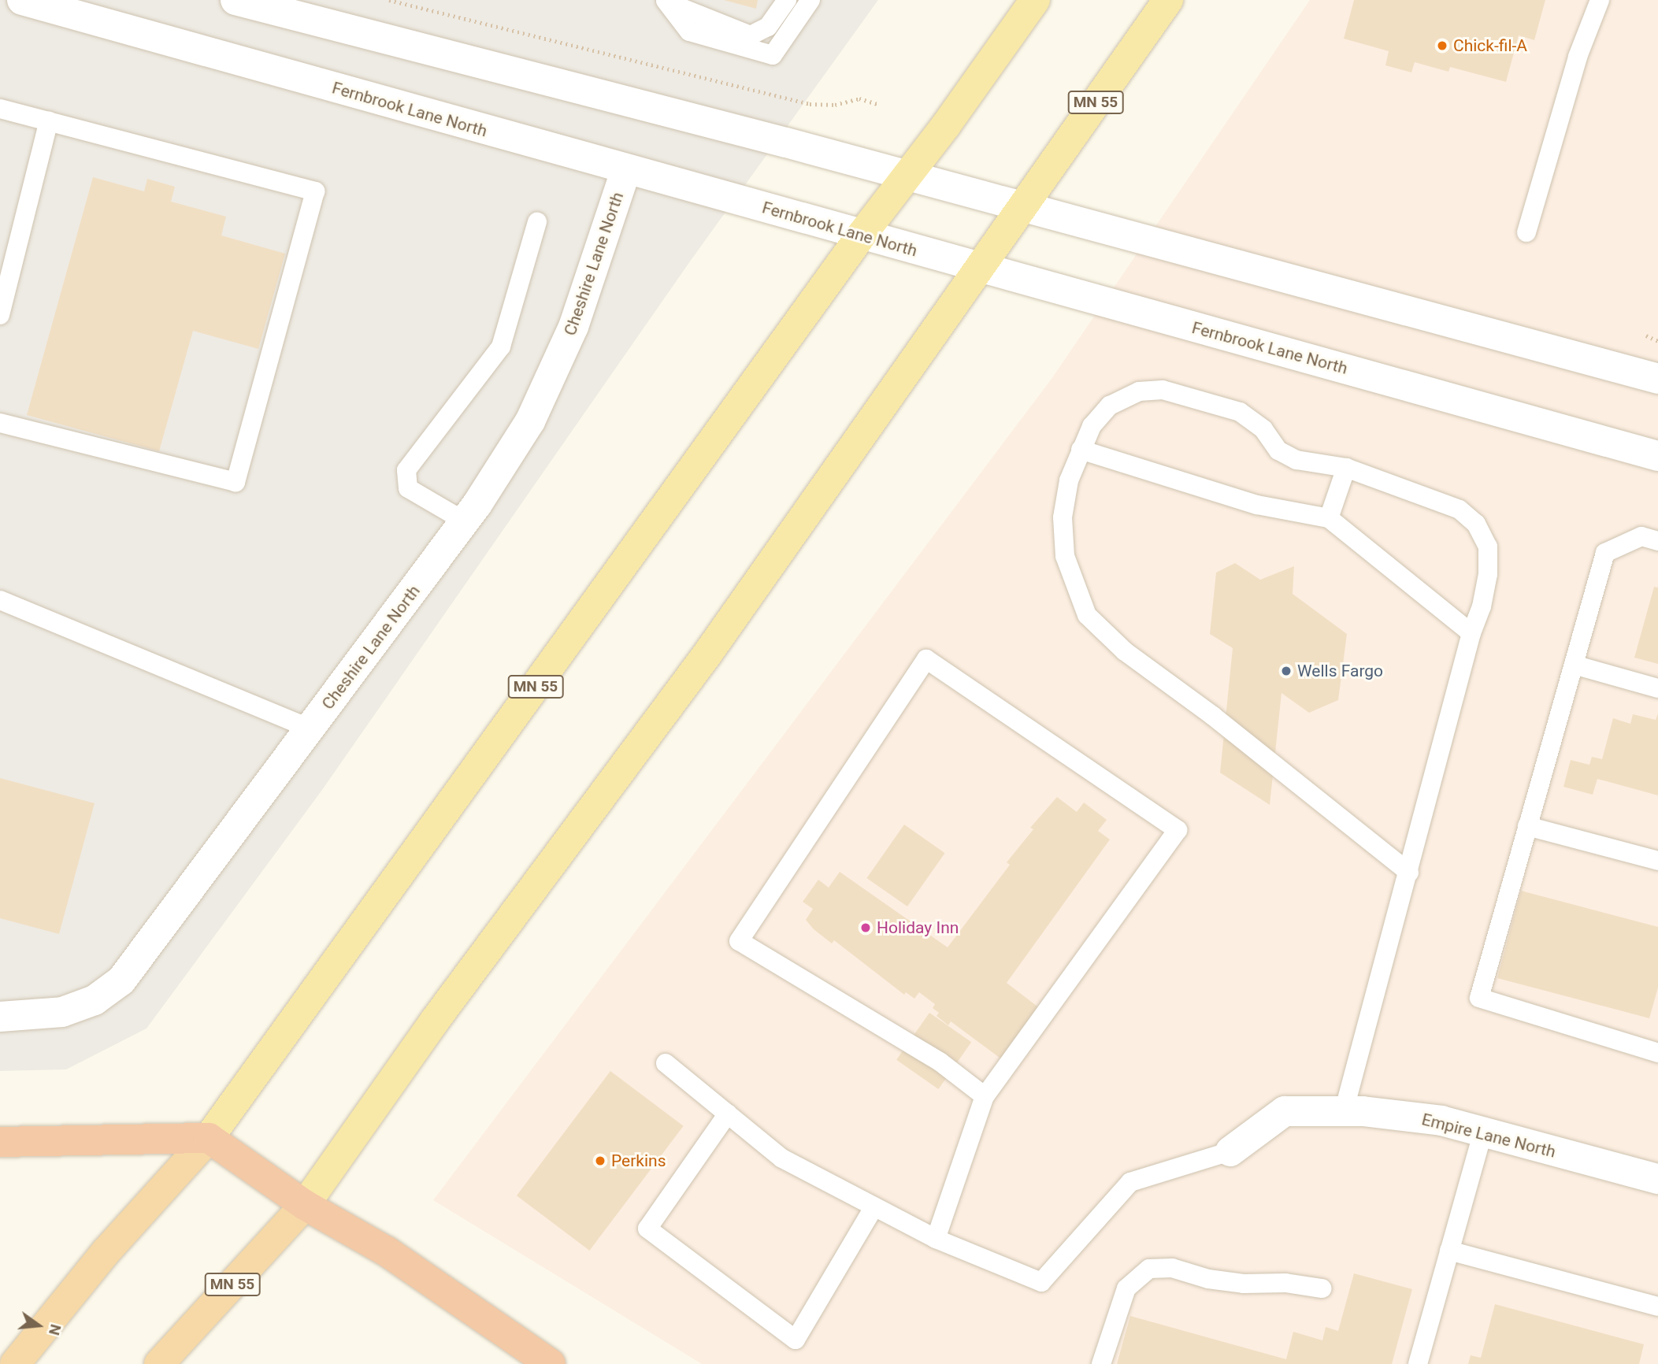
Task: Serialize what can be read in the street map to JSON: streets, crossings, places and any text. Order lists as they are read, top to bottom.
{
  "streets": {
    "highway": ["MN 55"],
    "street": ["Fernbrook Lane North", "Cheshire Lane North", "Empire Lane North"]
  },
  "crossings": [
    ["MN 55", "Fernbrook Lane North"],
    ["Fernbrook Lane North", "Cheshire Lane North"]
  ],
  "places": [
    "Chick-fil-A",
    "Wells Fargo",
    "Holiday Inn",
    "Perkins"
  ],
  "north": "right"
}
